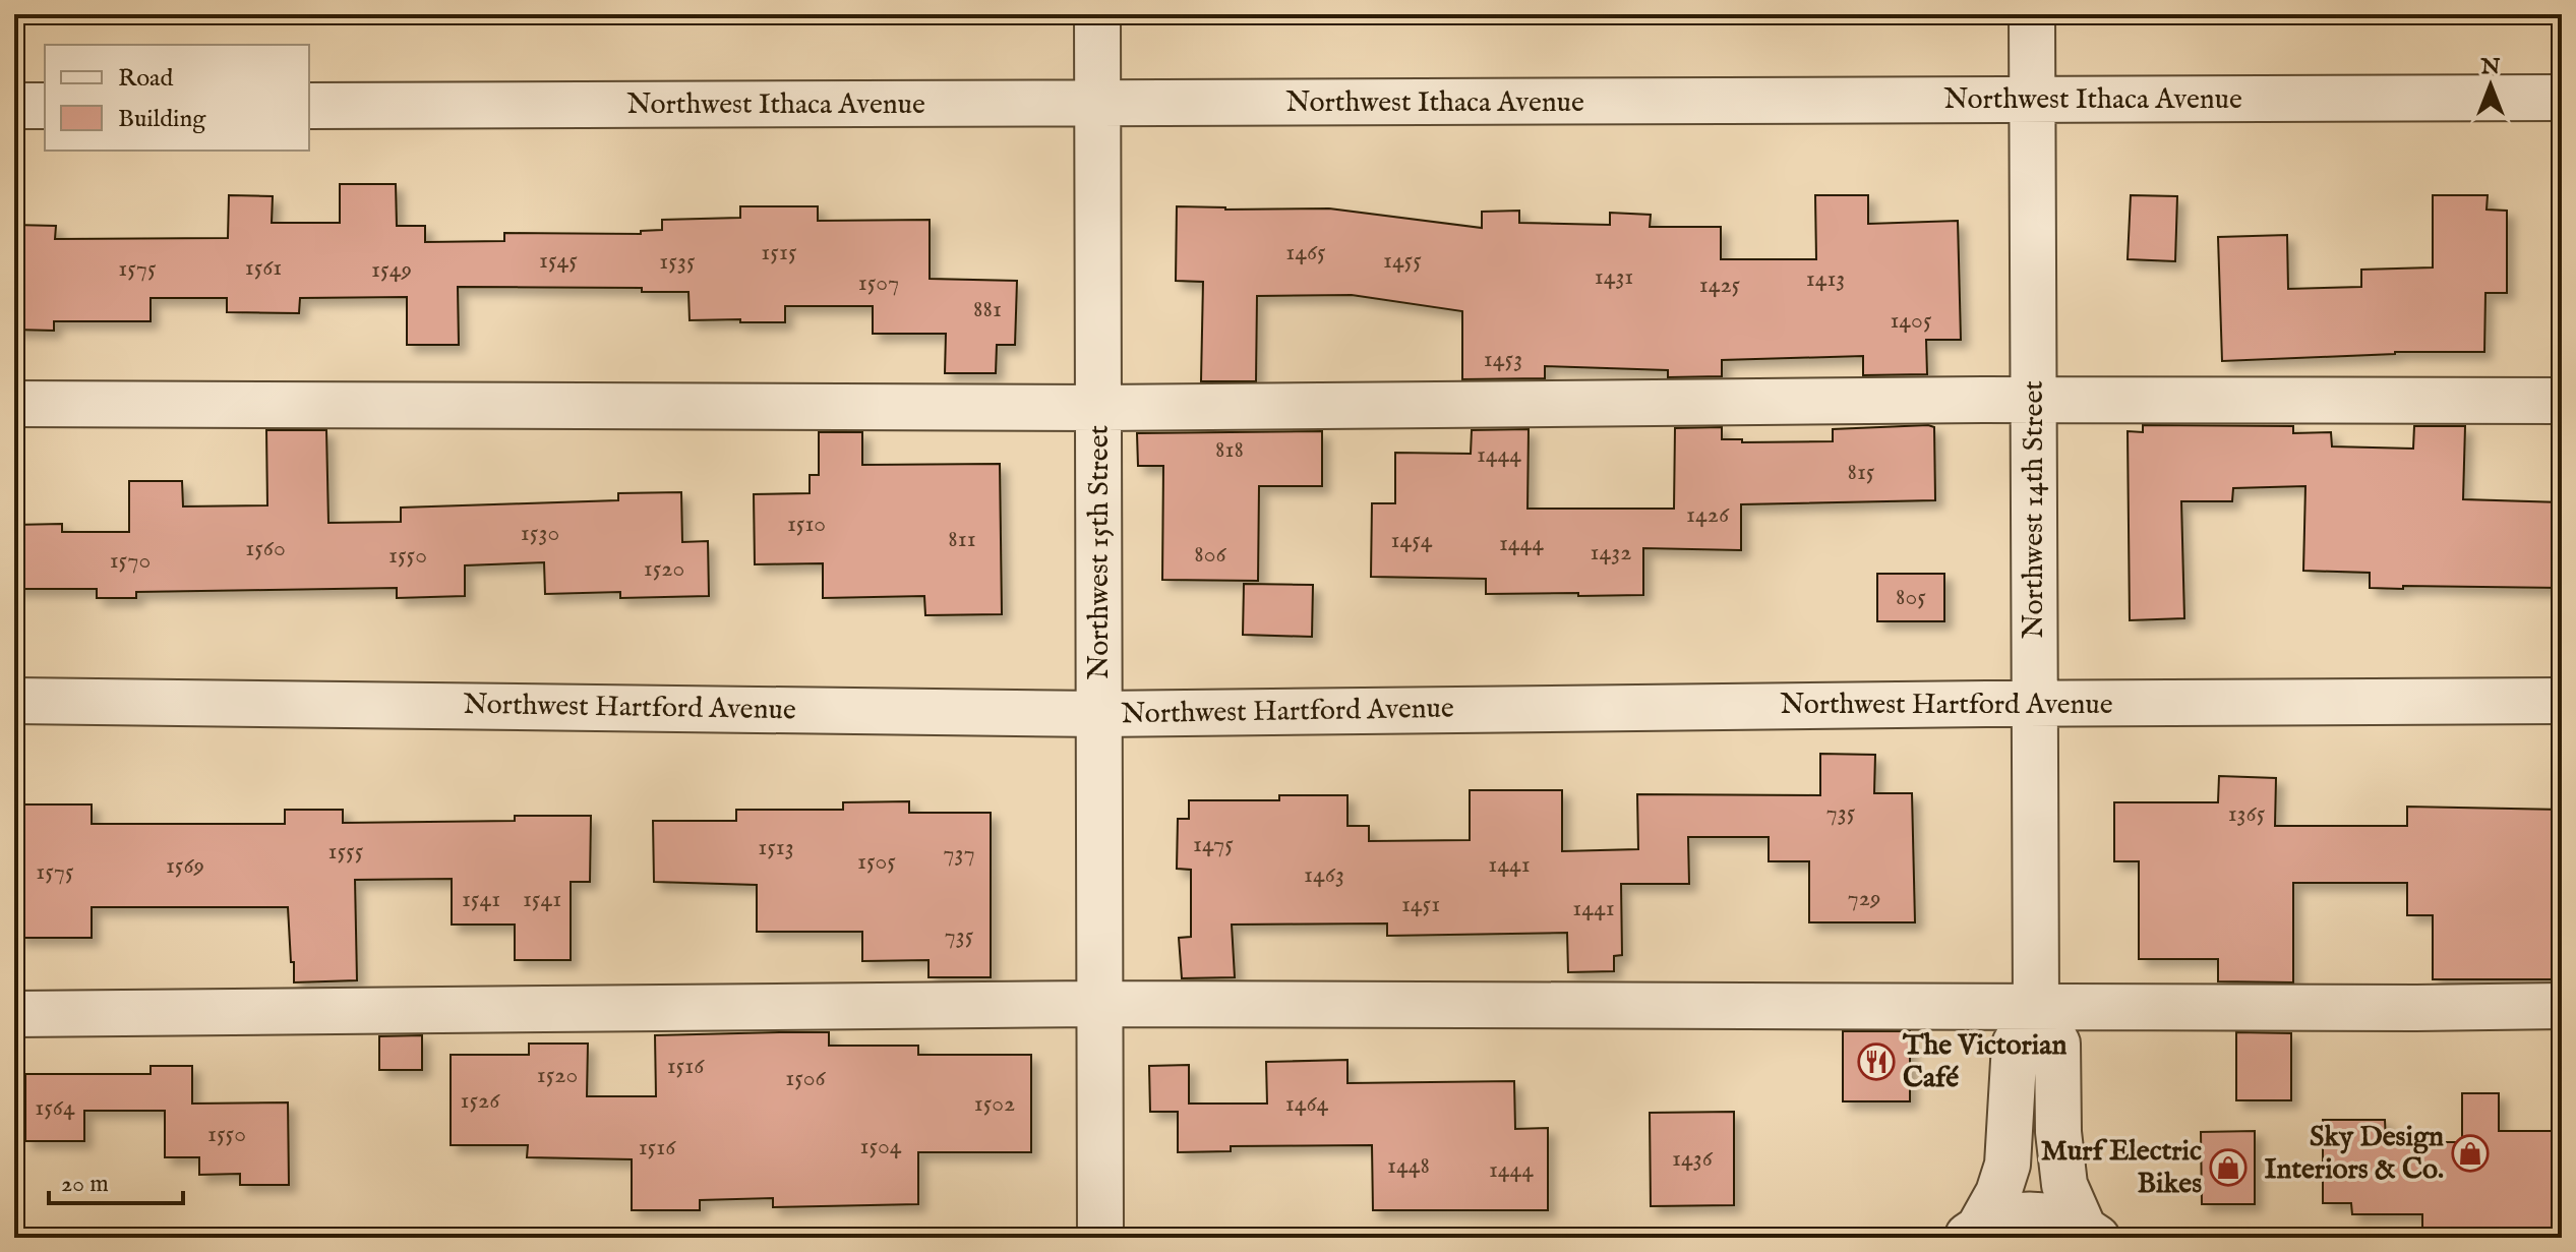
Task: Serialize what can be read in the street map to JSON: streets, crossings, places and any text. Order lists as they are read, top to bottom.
{
  "streets": {
    "street": [
      "Northwest Ithaca Avenue",
      "Northwest 14th Street",
      "Northwest 15th Street",
      "Northwest Hartford Avenue"
    ]
  },
  "crossings": [
    ["Northwest Ithaca Avenue", "Northwest 14th Street"],
    ["Northwest Ithaca Avenue", "Northwest 15th Street"],
    ["Northwest 14th Street", "Northwest Hartford Avenue"],
    ["Northwest 15th Street", "Northwest Hartford Avenue"]
  ],
  "places": {
    "restaurant": ["The Victorian Café"],
    "shop": ["Sky Design Interiors & Co.", "Murf Electric Bikes"]
  },
  "house_numbers": [
    "1515",
    "1465",
    "1545",
    "1455",
    "1535",
    "1561",
    "1575",
    "1549",
    "1431",
    "1413",
    "1507",
    "1425",
    "881",
    "1405",
    "1453",
    "818",
    "1444",
    "815",
    "1426",
    "1510",
    "1530",
    "811",
    "1454",
    "1444",
    "1560",
    "1432",
    "806",
    "1550",
    "1570",
    "1520",
    "805",
    "735",
    "1365",
    "1475",
    "1513",
    "1555",
    "737",
    "1505",
    "1441",
    "1569",
    "1575",
    "1463",
    "729",
    "1541",
    "1541",
    "1451",
    "1441",
    "735",
    "1516",
    "1520",
    "1506",
    "1526",
    "1502",
    "1464",
    "1564",
    "1550",
    "1504",
    "1516",
    "1436",
    "1448",
    "1444"
  ],
  "legend": ["Road", "Building"],
  "scale_bar": "20 m",
  "north": "top"
}
